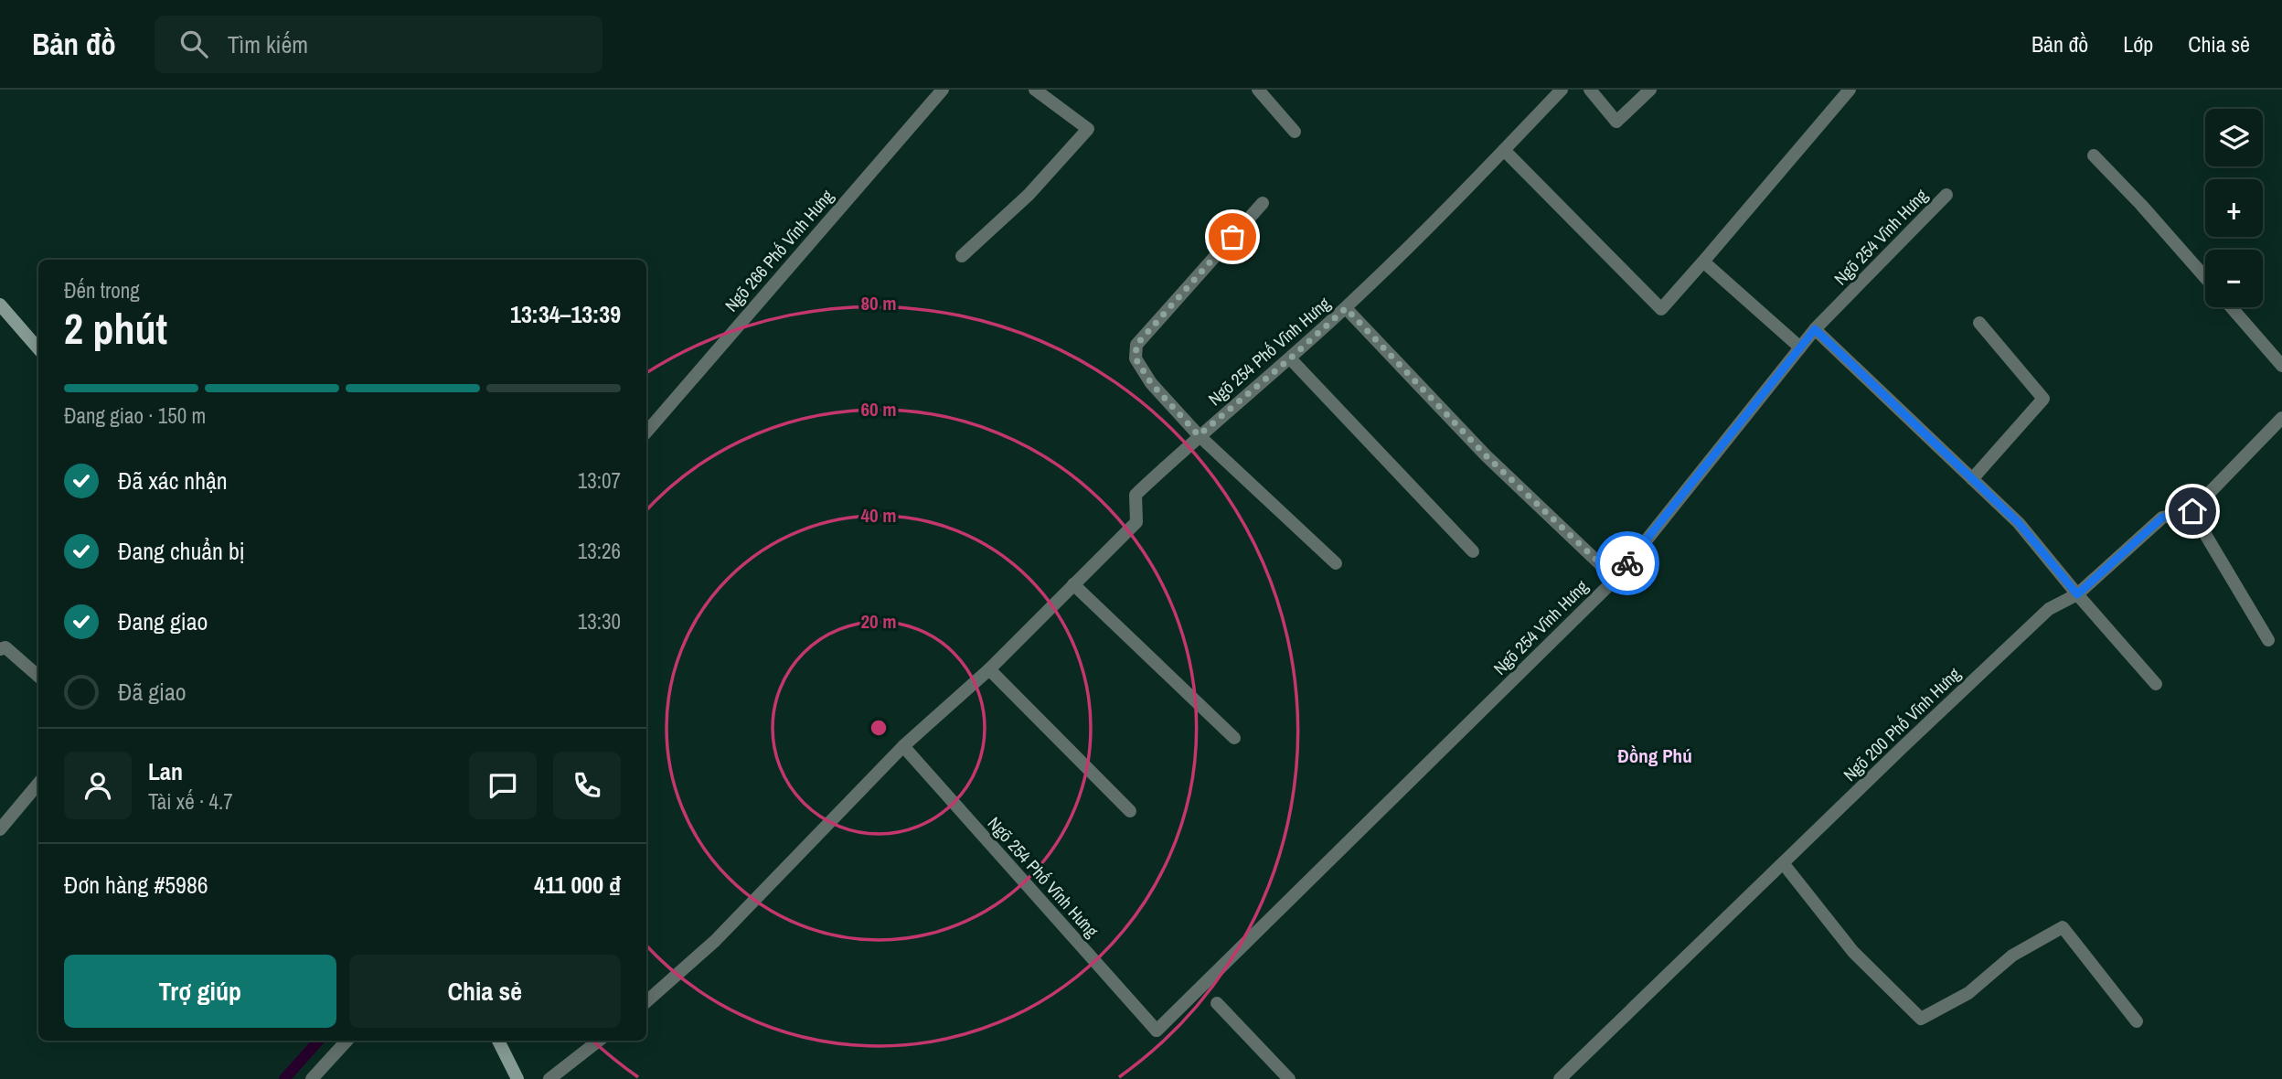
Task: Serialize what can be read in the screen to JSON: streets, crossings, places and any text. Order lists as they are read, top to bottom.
{
  "streets": {
    "street": [
      "Ngõ 254 Vĩnh Hưng",
      "Ngõ 266 Phố Vĩnh Hưng",
      "Ngõ 254 Phố Vĩnh Hưng",
      "Ngõ 200 Phố Vĩnh Hưng"
    ]
  },
  "crossings": [
    ["Ngõ 254 Vĩnh Hưng", "Ngõ 254 Phố Vĩnh Hưng"]
  ],
  "districts": ["Đồng Phú"],
  "page": {
    "header": "Bản đồ",
    "search": "Tìm kiếm",
    "nav": ["Bản đồ", "Lớp", "Chia sẻ"],
    "map_buttons": ["+", "−"],
    "heading": ["2 phút", "Đến trong", "13:34–13:39"],
    "panel": [
      "Lan",
      "Tài xế · 4.7",
      "Đơn hàng #5986",
      "411 000 ₫"
    ],
    "bar": "Đang giao · 150 m",
    "list": [
      ["Đã xác nhận", "13:07"],
      ["Đang chuẩn bị", "13:26"],
      ["Đang giao", "13:30"],
      "Đã giao"
    ],
    "buttons": ["Trợ giúp", "Chia sẻ"]
  },
  "rings": [
    "80 m",
    "60 m",
    "40 m",
    "20 m"
  ]
}
